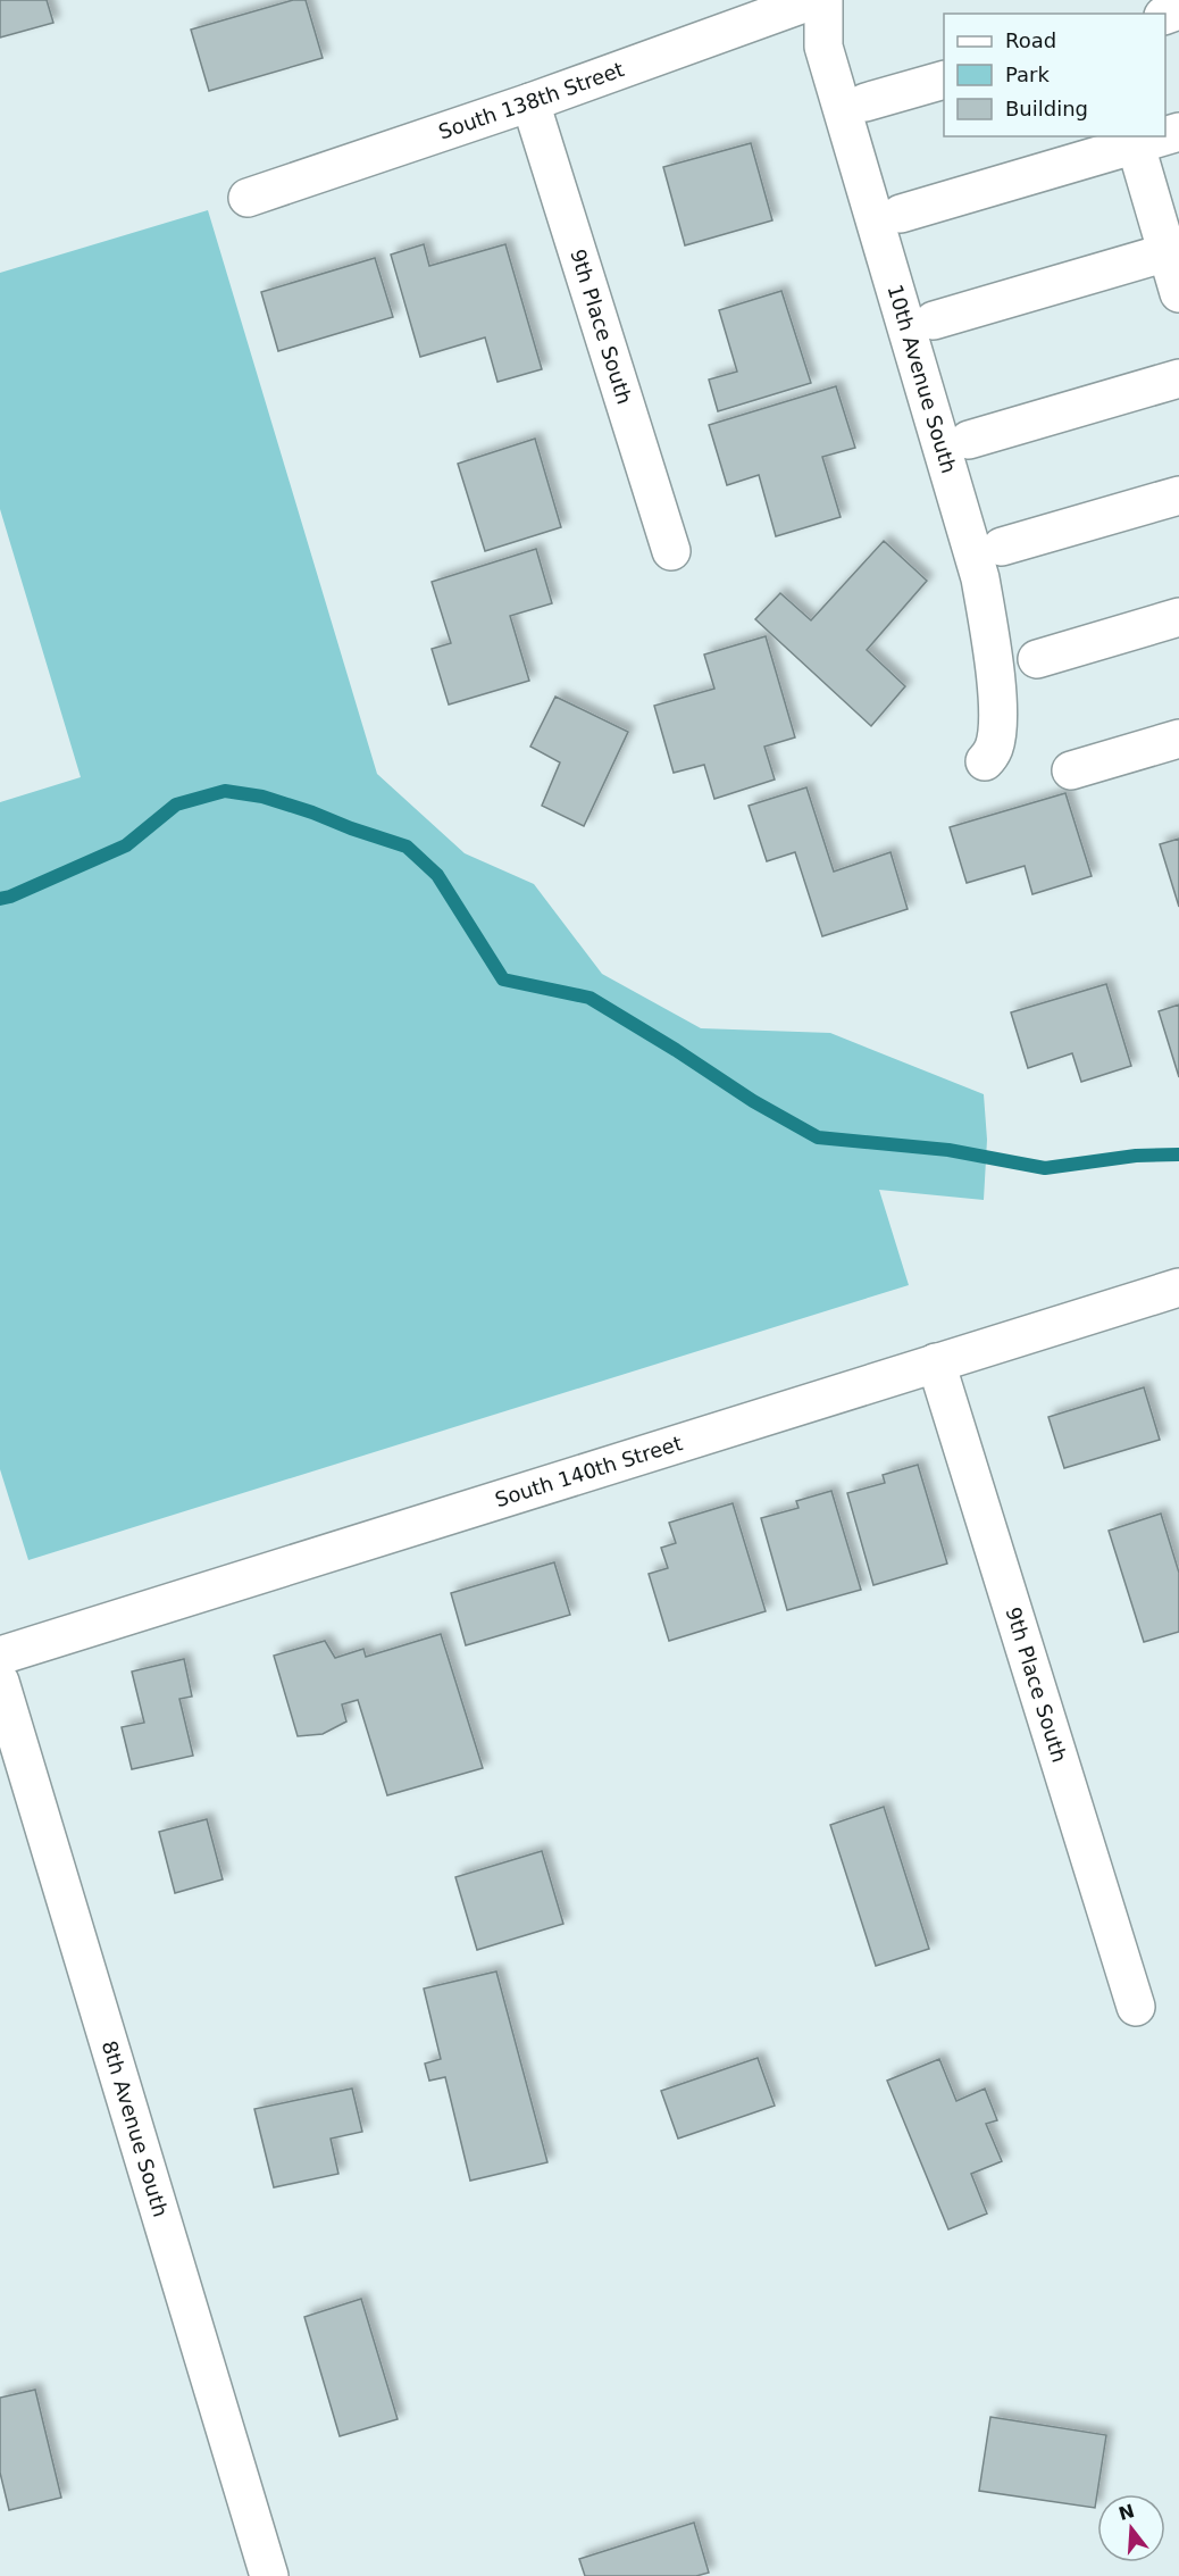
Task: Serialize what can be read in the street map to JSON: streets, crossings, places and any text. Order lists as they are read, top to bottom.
{
  "streets": {
    "street": [
      "South 138th Street",
      "9th Place South",
      "10th Avenue South",
      "South 140th Street",
      "8th Avenue South"
    ]
  },
  "crossings": [
    ["South 138th Street", "9th Place South"],
    ["9th Place South", "South 140th Street"]
  ],
  "legend": ["Road", "Park", "Building"],
  "north": "top"
}
